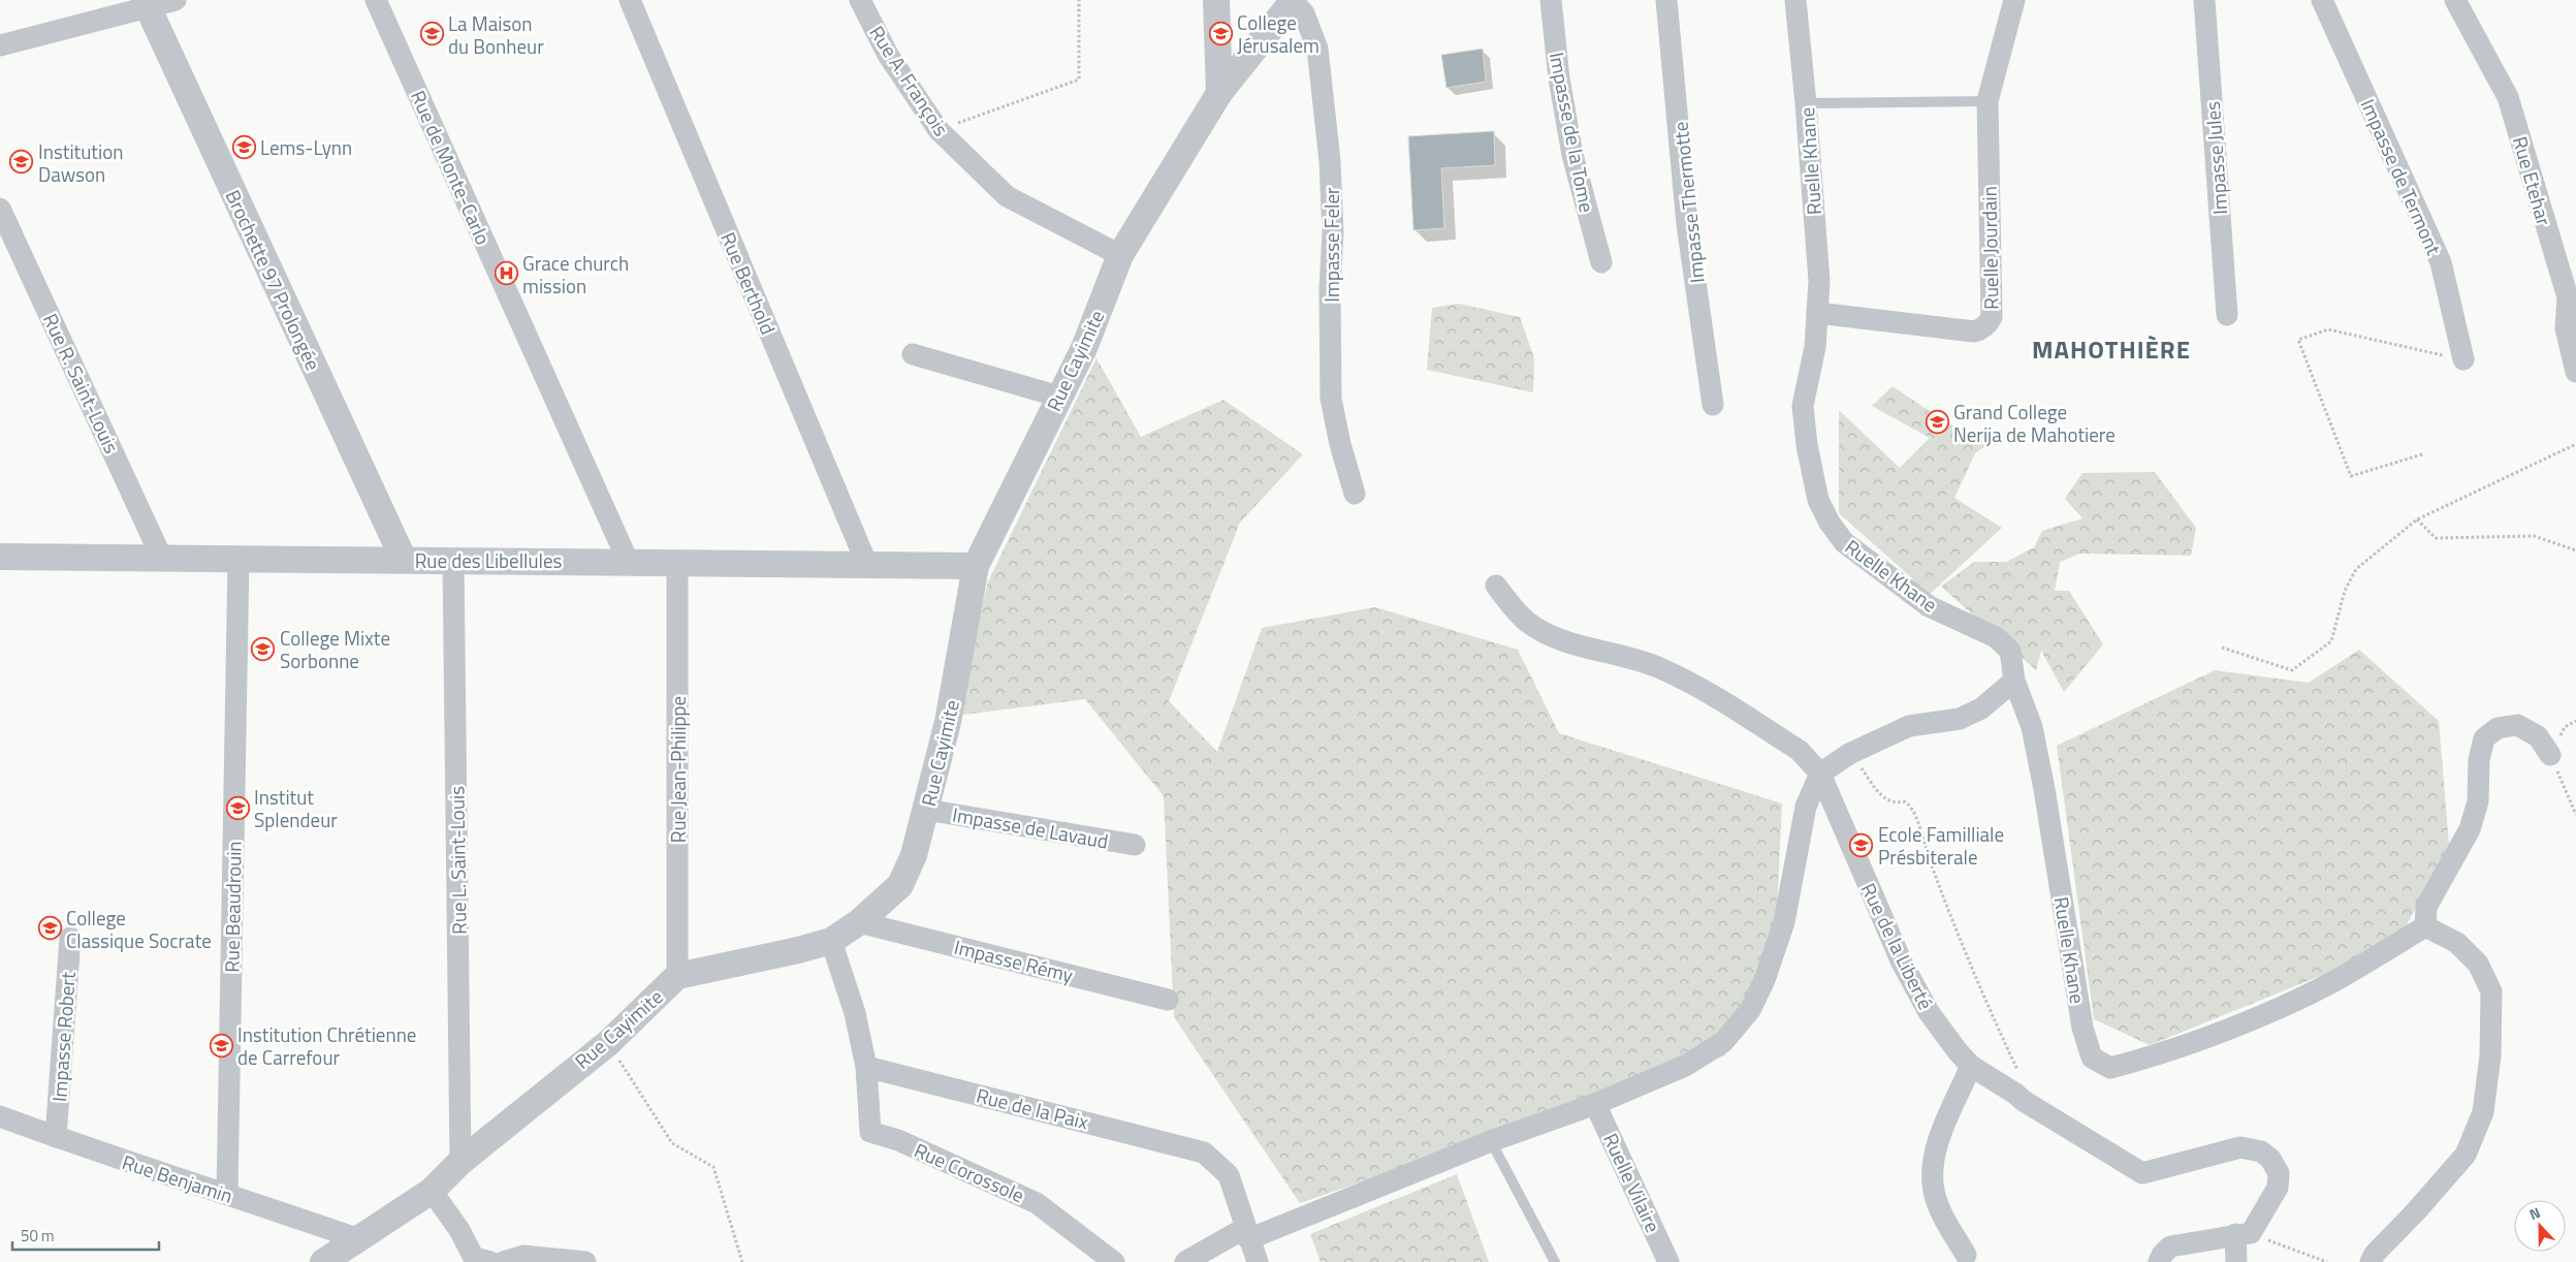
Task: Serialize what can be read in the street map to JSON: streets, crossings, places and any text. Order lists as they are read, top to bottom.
{
  "streets": {
    "street": [
      "Rue A. François",
      "Impasse de la Tome",
      "Impasse Jules",
      "Ruelle Khane",
      "Rue de Monte-Carlo",
      "Impasse de Termont",
      "Rue Etehar",
      "Impasse Thermotte",
      "Impasse Feler",
      "Ruelle Jourdain",
      "Brochette 97 Prolongée",
      "Rue Berthold",
      "Rue Cayimite",
      "Rue R. Saint-Louis",
      "Rue des Libellules",
      "Rue Jean-Philippe",
      "Impasse de Lavaud",
      "Rue L. Saint-Louis",
      "Rue Beaudrouin",
      "Rue de la Liberté",
      "Impasse Rémy",
      "Impasse Robert",
      "Rue de la Paix",
      "Rue Corossole",
      "Rue Benjamin",
      "Ruelle Vilaire"
    ]
  },
  "crossings": [
    ["Rue A. François", "Rue Cayimite"],
    ["Ruelle Khane", "Ruelle Jourdain"],
    ["Rue de Monte-Carlo", "Rue des Libellules"],
    ["Impasse Feler", "Rue Cayimite"],
    ["Brochette 97 Prolongée", "Rue des Libellules"],
    ["Rue Berthold", "Rue des Libellules"],
    ["Rue Cayimite", "Rue des Libellules"],
    ["Rue Cayimite", "Rue Jean-Philippe"],
    ["Rue Cayimite", "Impasse de Lavaud"],
    ["Rue Cayimite", "Rue L. Saint-Louis"],
    ["Rue Cayimite", "Impasse Rémy"],
    ["Rue Cayimite", "Rue Benjamin"],
    ["Rue R. Saint-Louis", "Rue des Libellules"],
    ["Rue des Libellules", "Rue Jean-Philippe"],
    ["Rue des Libellules", "Rue L. Saint-Louis"],
    ["Rue des Libellules", "Rue Beaudrouin"],
    ["Rue Beaudrouin", "Rue Benjamin"],
    ["Impasse Robert", "Rue Benjamin"],
    ["Rue de la Paix", "Rue Corossole"]
  ],
  "districts": ["MAHOTHIÈRE"],
  "places": {
    "school or university": [
      "College Jérusalem",
      "La Maison du Bonheur",
      "Lems-Lynn",
      "Institution Dawson",
      "Grand College Nerija de Mahotiere",
      "College Mixte Sorbonne",
      "Institut Splendeur",
      "Ecole Familliale Présbiterale",
      "College Classique Socrate",
      "Institution Chrétienne de Carrefour"
    ],
    "hospital": ["Grace church mission"]
  },
  "scale_bar": "50 m",
  "north": "top"
}
